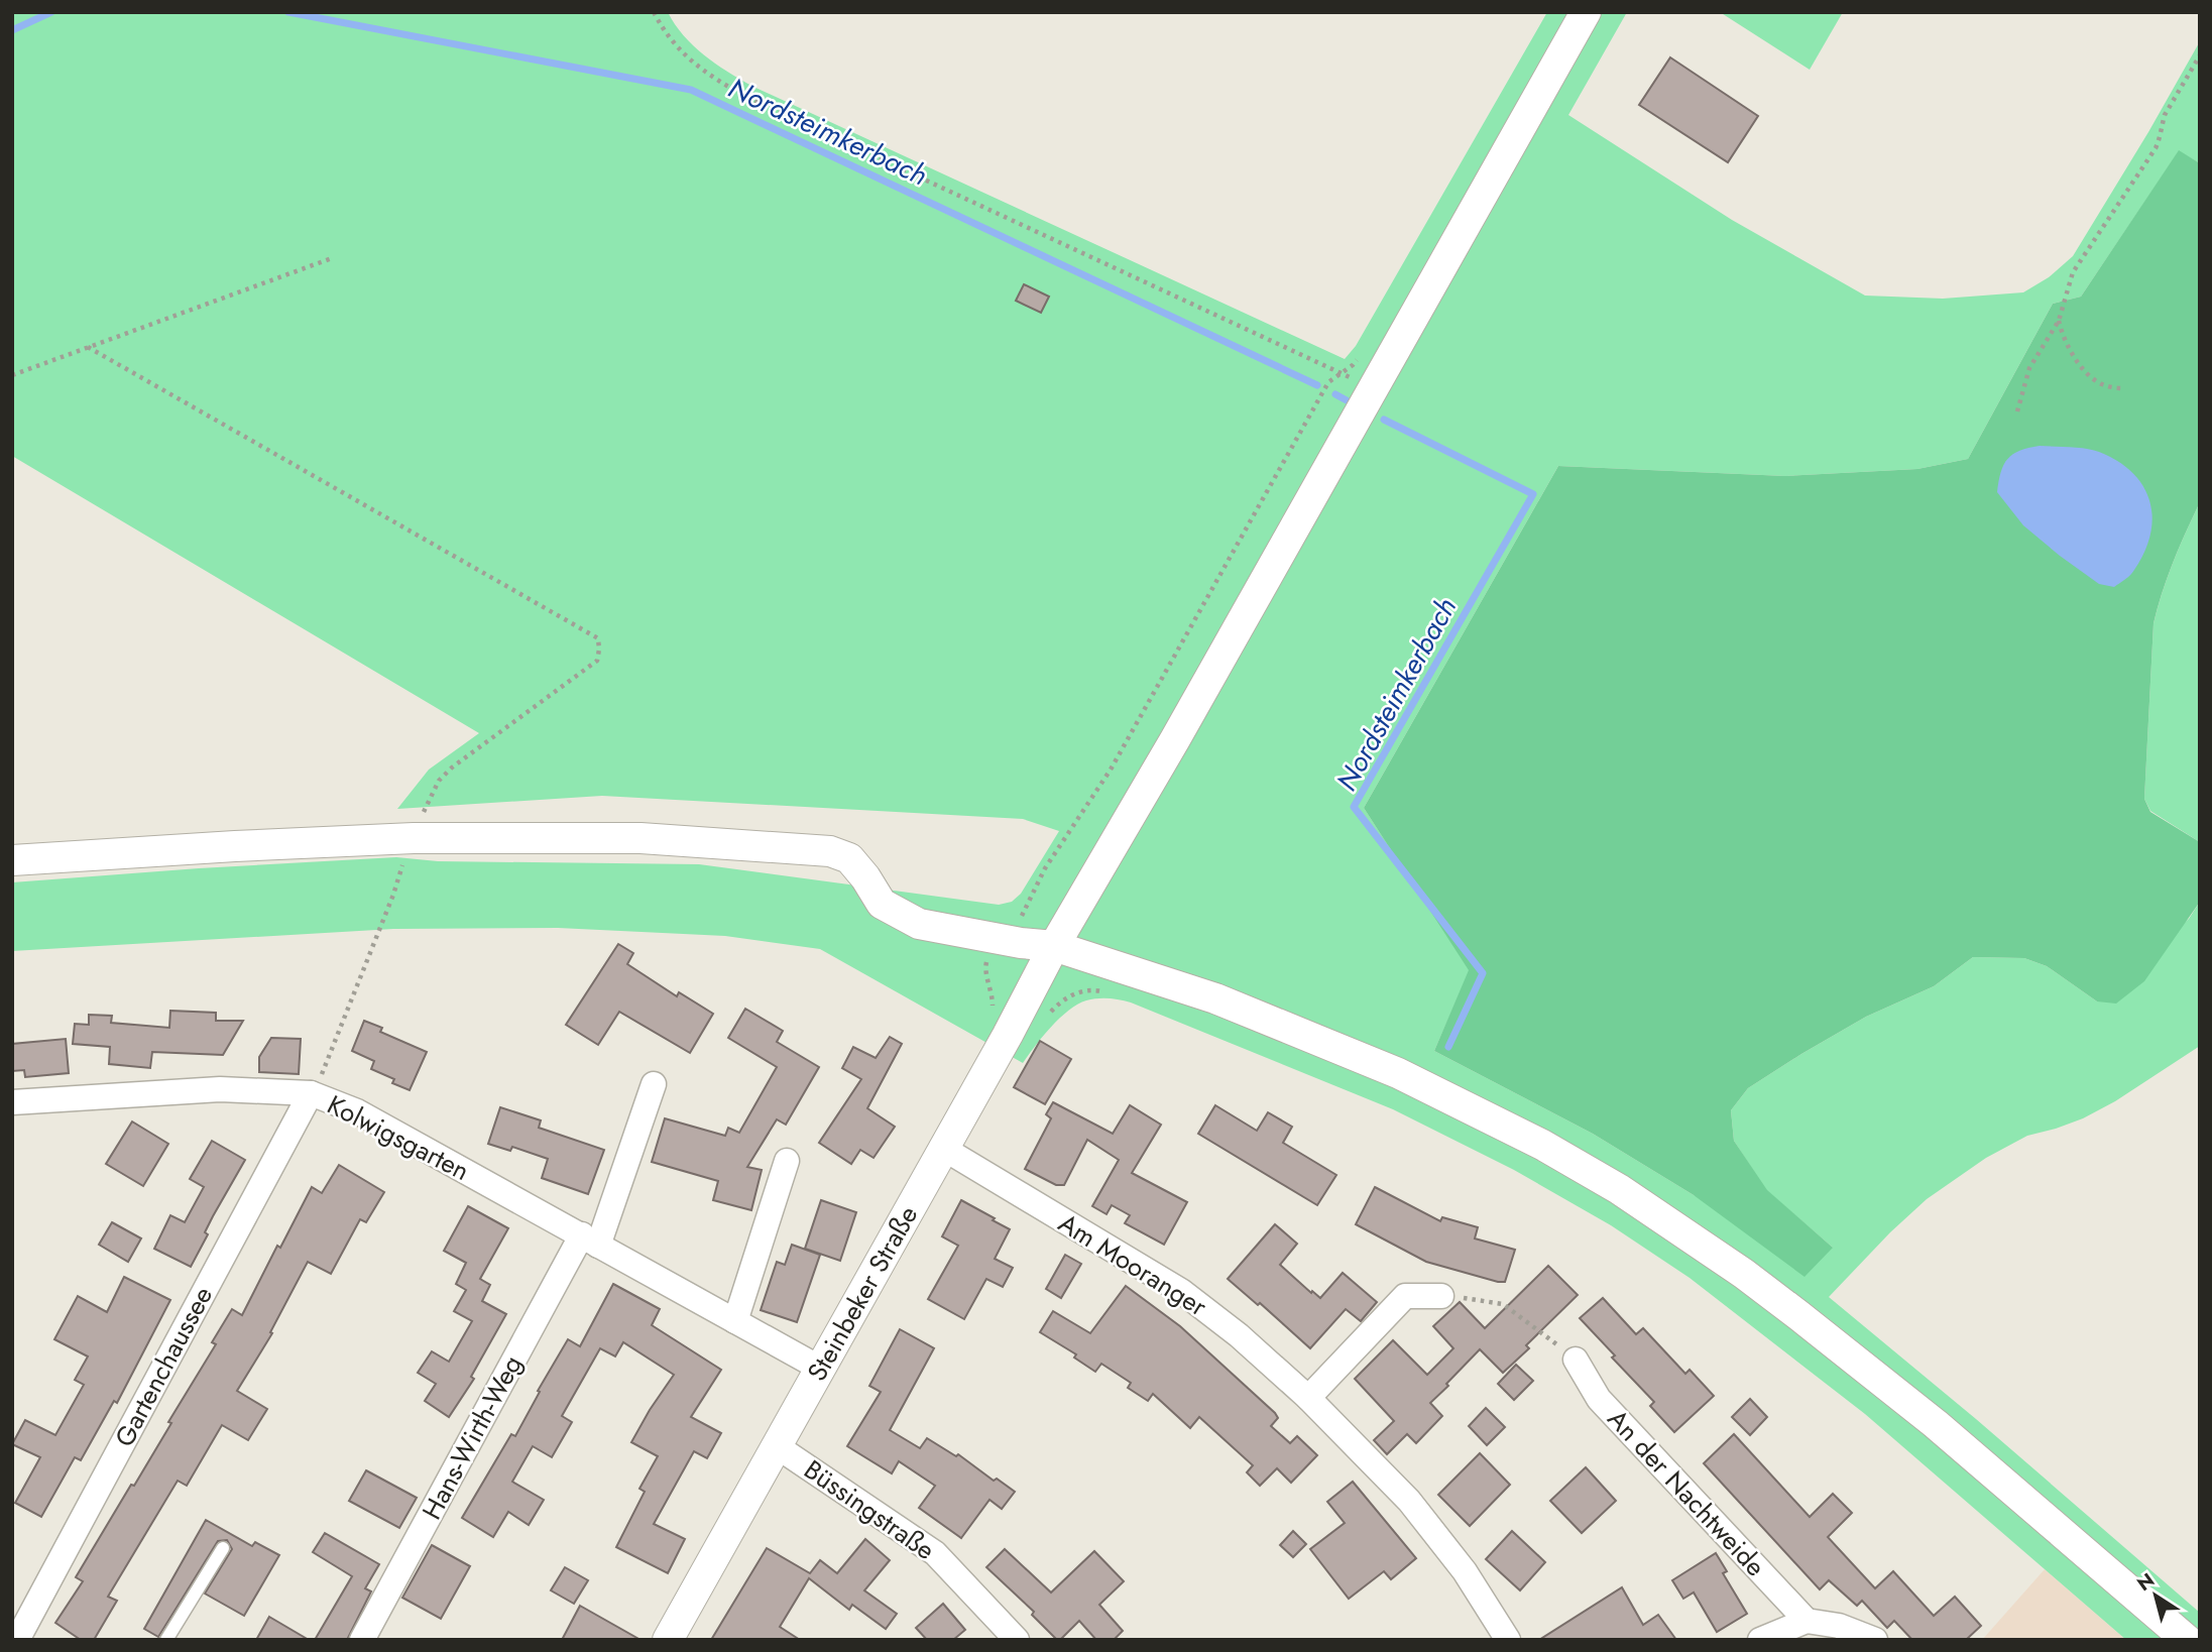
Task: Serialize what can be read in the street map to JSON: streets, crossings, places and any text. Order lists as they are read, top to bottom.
{
  "streets": {
    "street": [
      "Kolwigsgarten",
      "Am Mooranger",
      "Steinbeker Straße",
      "Gartenchaussee",
      "Hans-Wirth-Weg",
      "An der Nachtweide",
      "Büssingstraße"
    ]
  },
  "crossings": [
    ["Kolwigsgarten", "Steinbeker Straße"],
    ["Kolwigsgarten", "Gartenchaussee"],
    ["Kolwigsgarten", "Hans-Wirth-Weg"],
    ["Am Mooranger", "Steinbeker Straße"],
    ["Steinbeker Straße", "Büssingstraße"]
  ],
  "water": ["Nordsteimkerbach"],
  "north": "top left"
}
